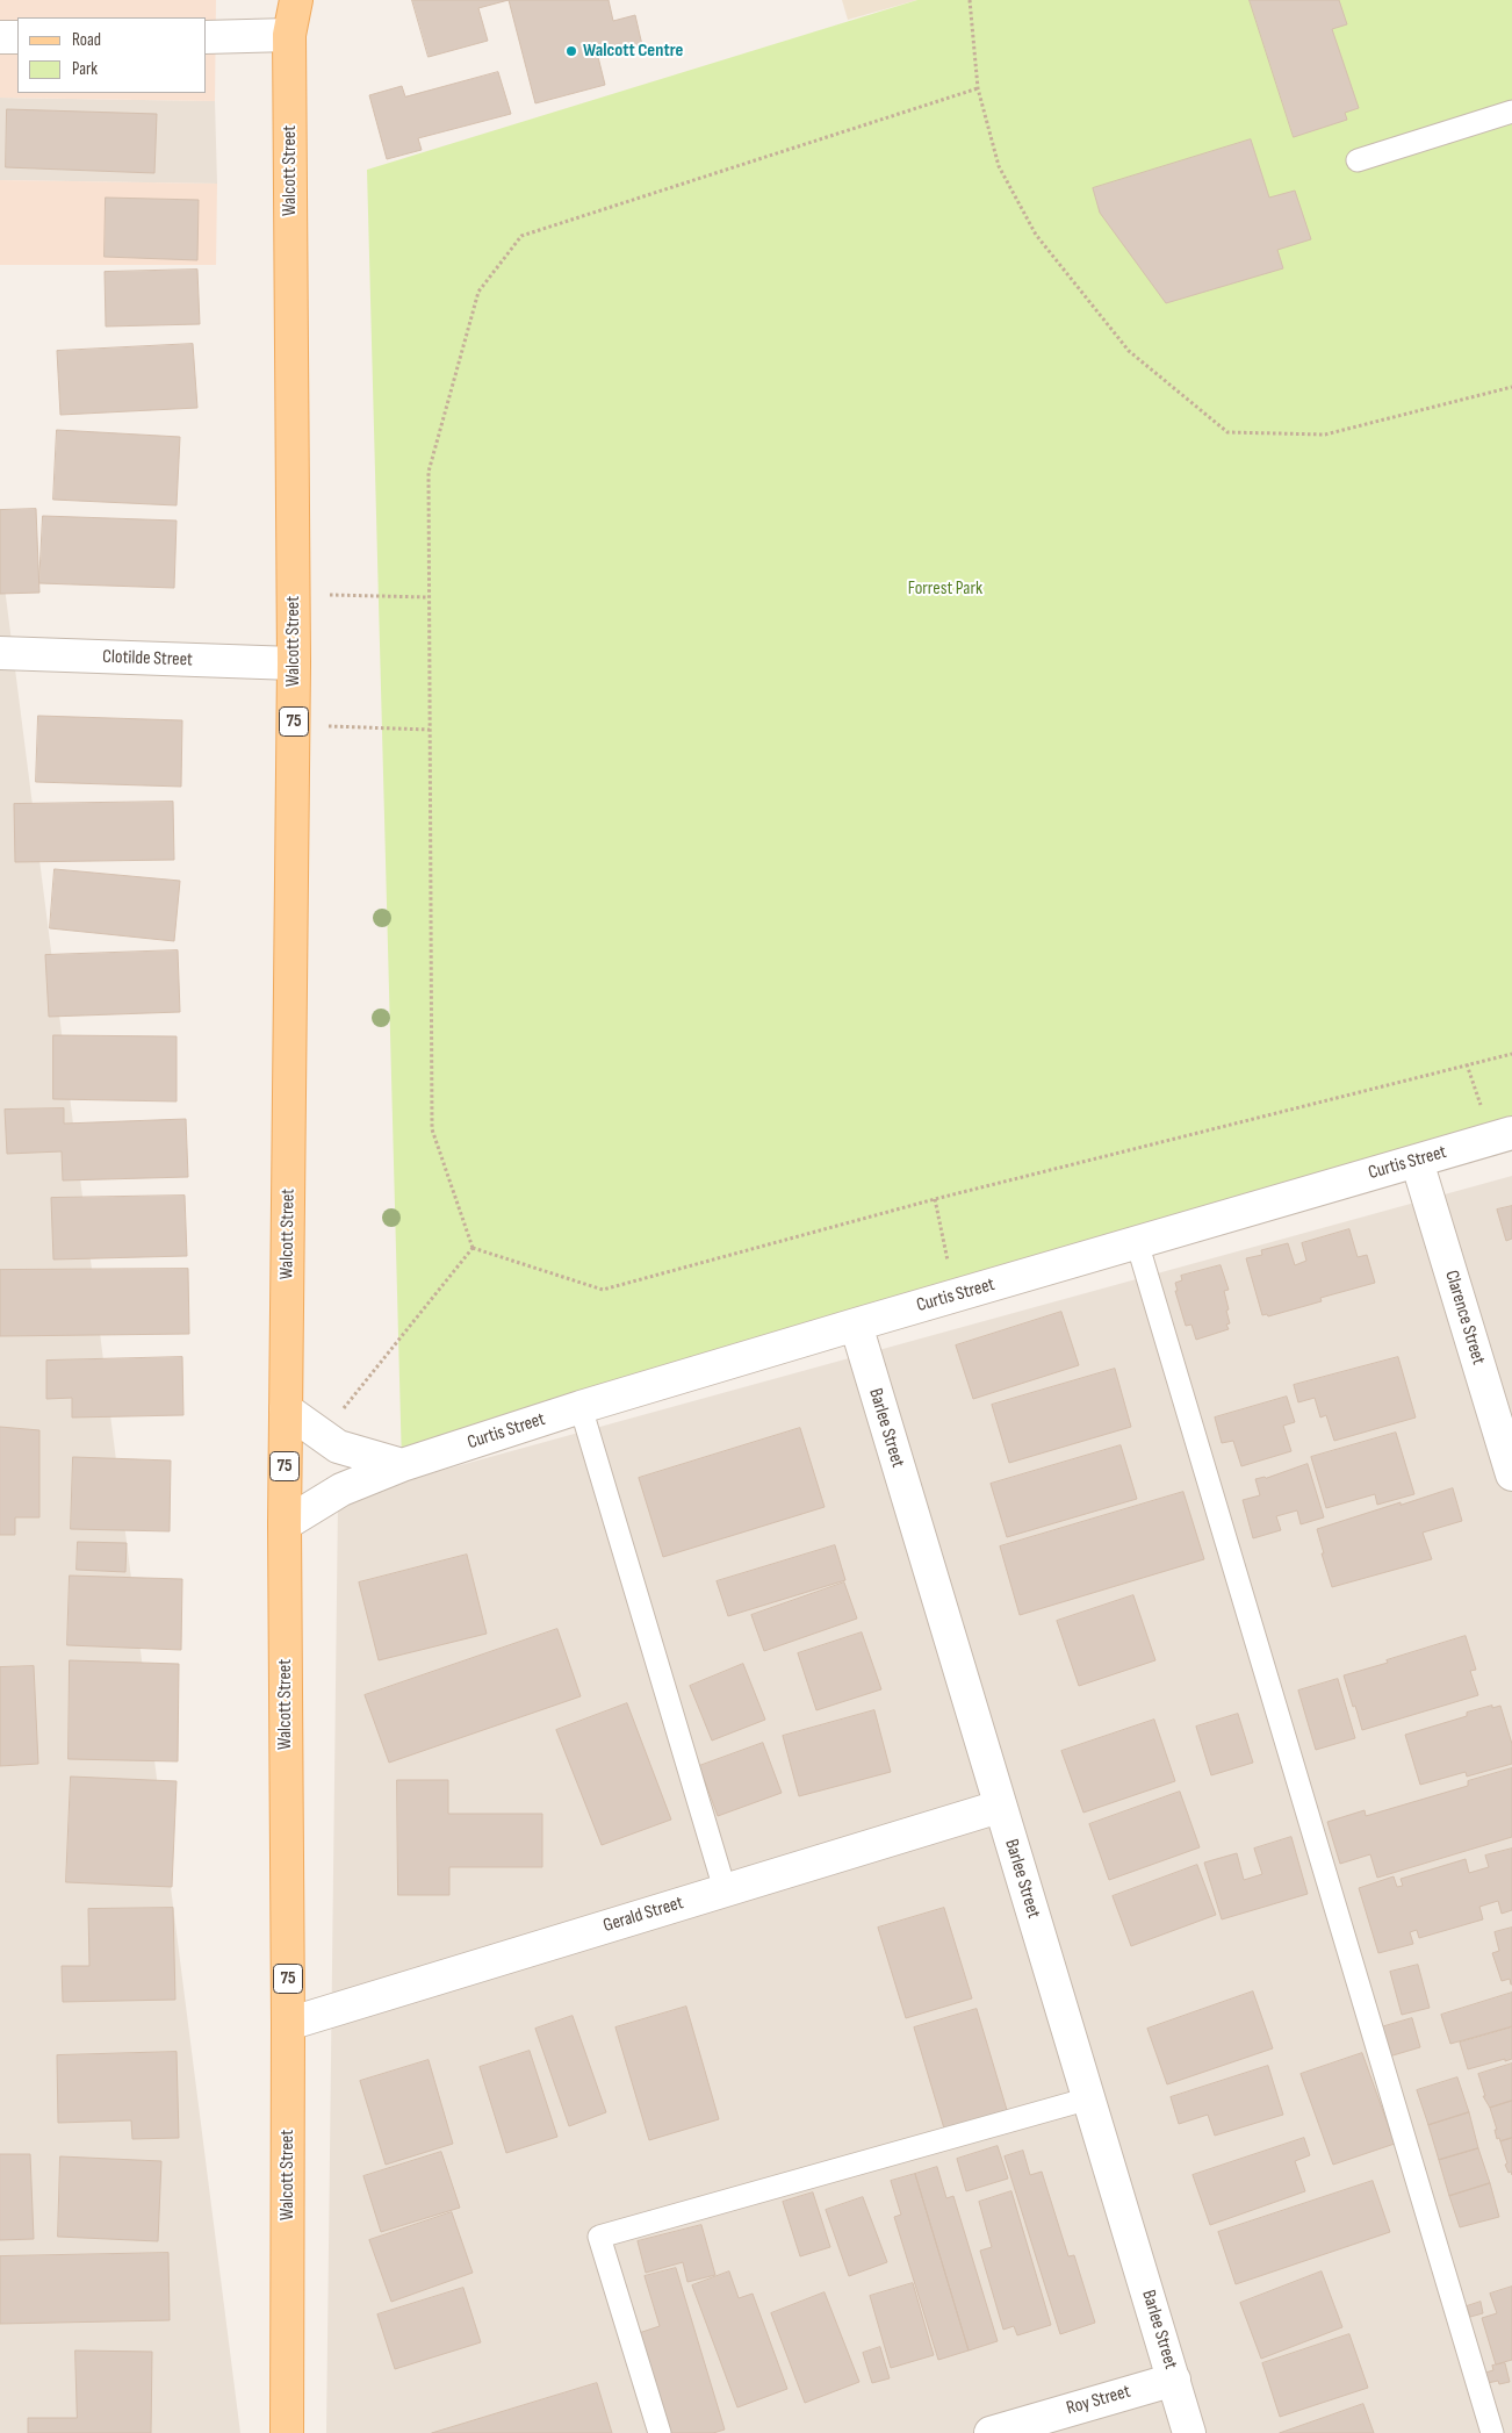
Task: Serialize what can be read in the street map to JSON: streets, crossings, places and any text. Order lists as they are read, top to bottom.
{
  "streets": {
    "main road": ["Walcott Street", "75"],
    "street": [
      "Clotilde Street",
      "Curtis Street",
      "Clarence Street",
      "Barlee Street",
      "Gerald Street",
      "Roy Street"
    ]
  },
  "crossings": [
    ["Walcott Street", "Clotilde Street"],
    ["Walcott Street", "Curtis Street"],
    ["Walcott Street", "Gerald Street"],
    ["Curtis Street", "Clarence Street"],
    ["Curtis Street", "Barlee Street"],
    ["Barlee Street", "Gerald Street"],
    ["Barlee Street", "Roy Street"]
  ],
  "parks": ["Forrest Park"],
  "places": ["Walcott Centre"],
  "legend": ["Road", "Park"]
}
